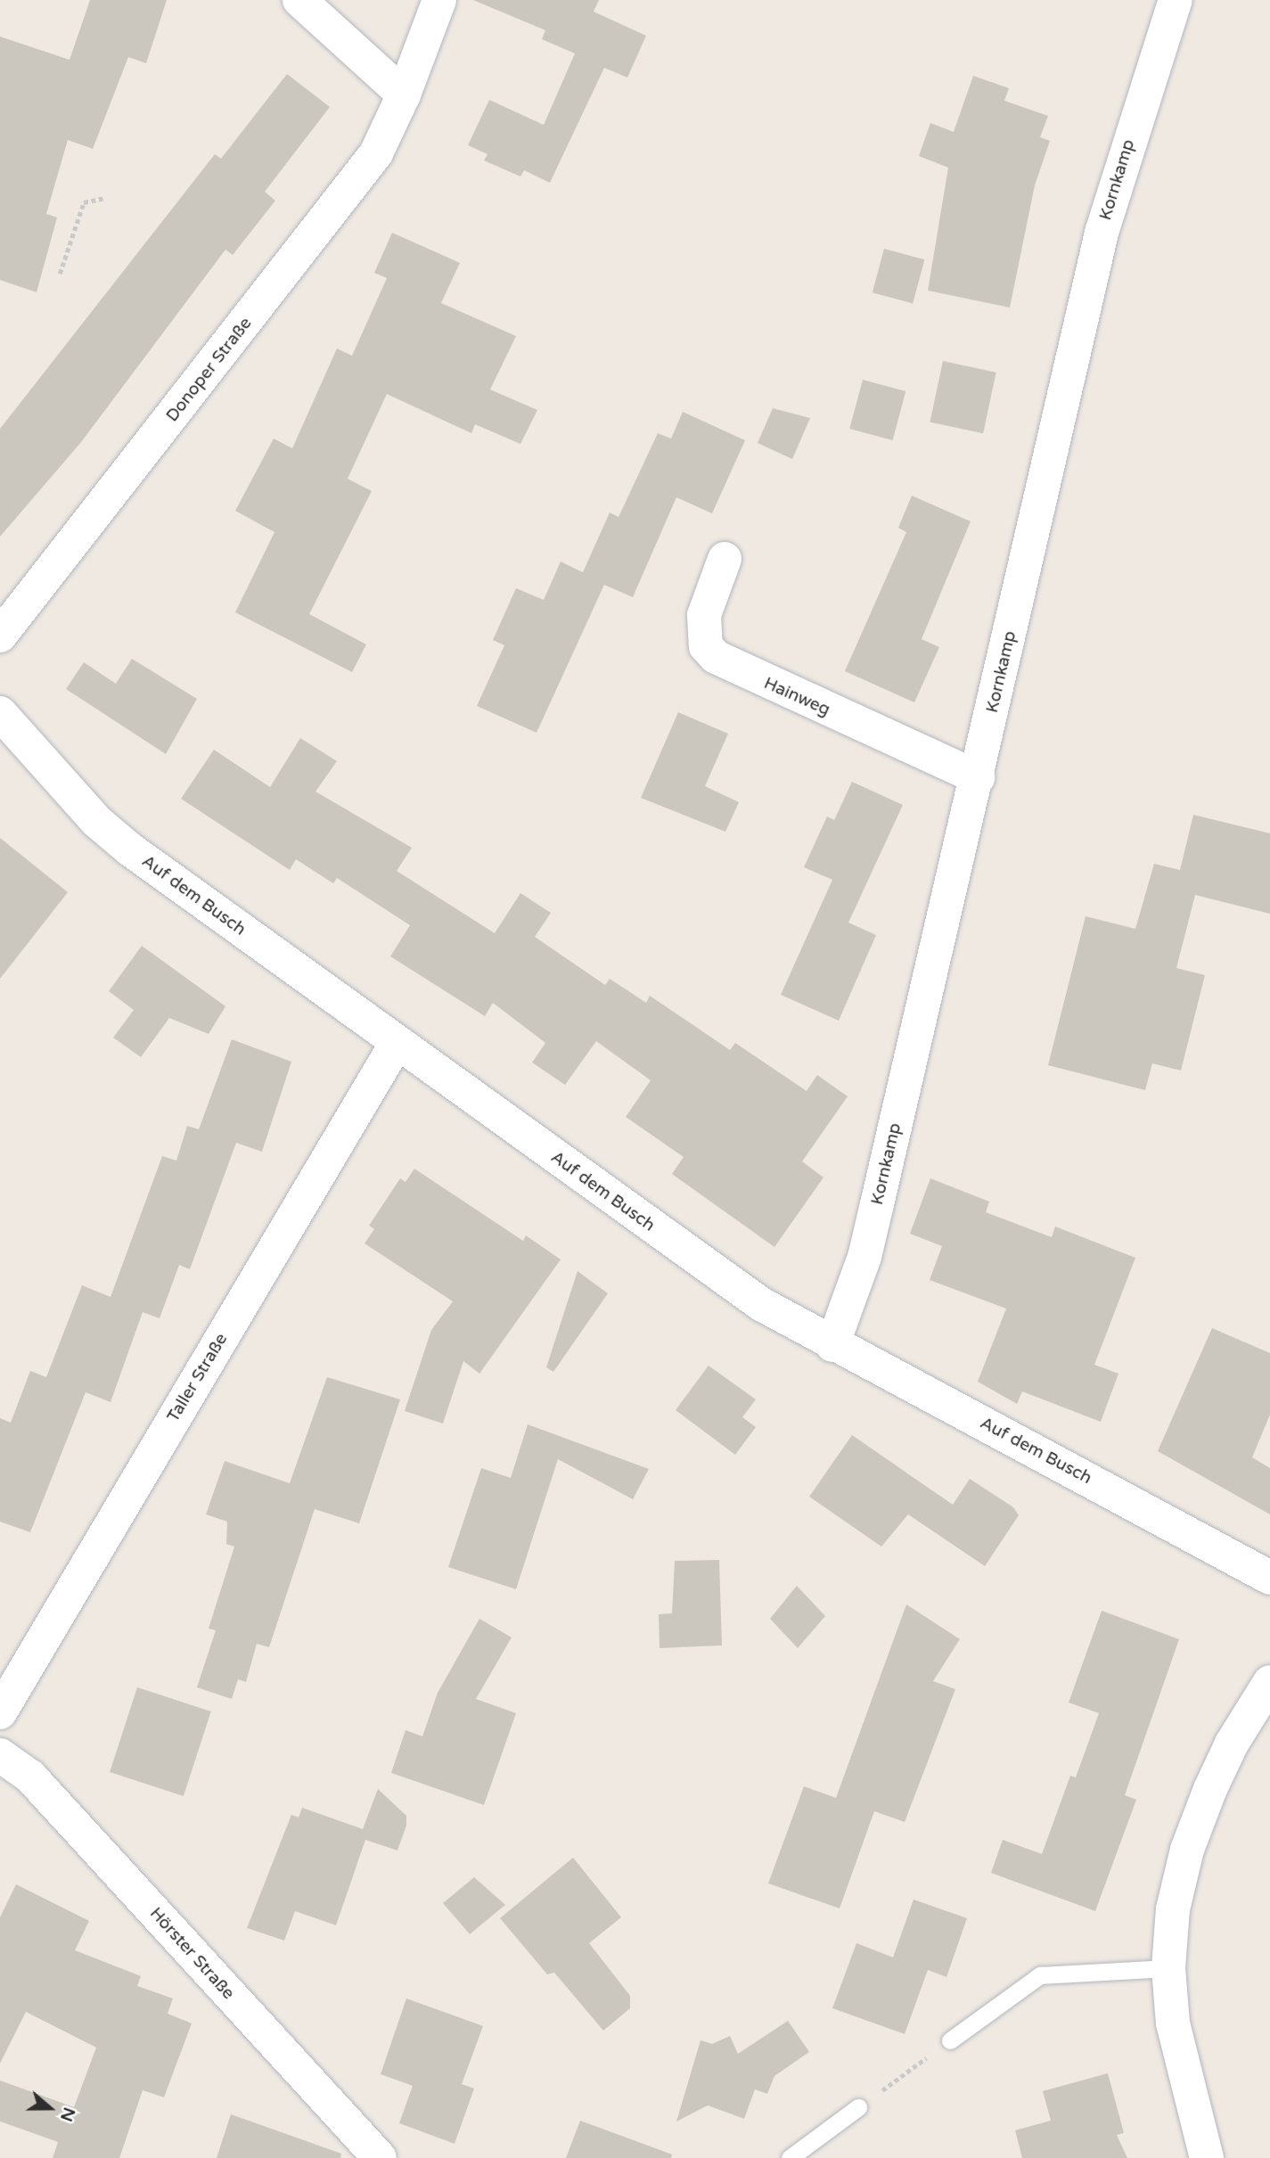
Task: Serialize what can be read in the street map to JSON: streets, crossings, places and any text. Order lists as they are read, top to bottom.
{
  "streets": {
    "street": [
      "Kornkamp",
      "Donoper Straße",
      "Hainweg",
      "Auf dem Busch",
      "Taller Straße",
      "Hörster Straße"
    ]
  },
  "crossings": [
    ["Kornkamp", "Hainweg"],
    ["Kornkamp", "Auf dem Busch"],
    ["Auf dem Busch", "Taller Straße"]
  ],
  "north": "right"
}
